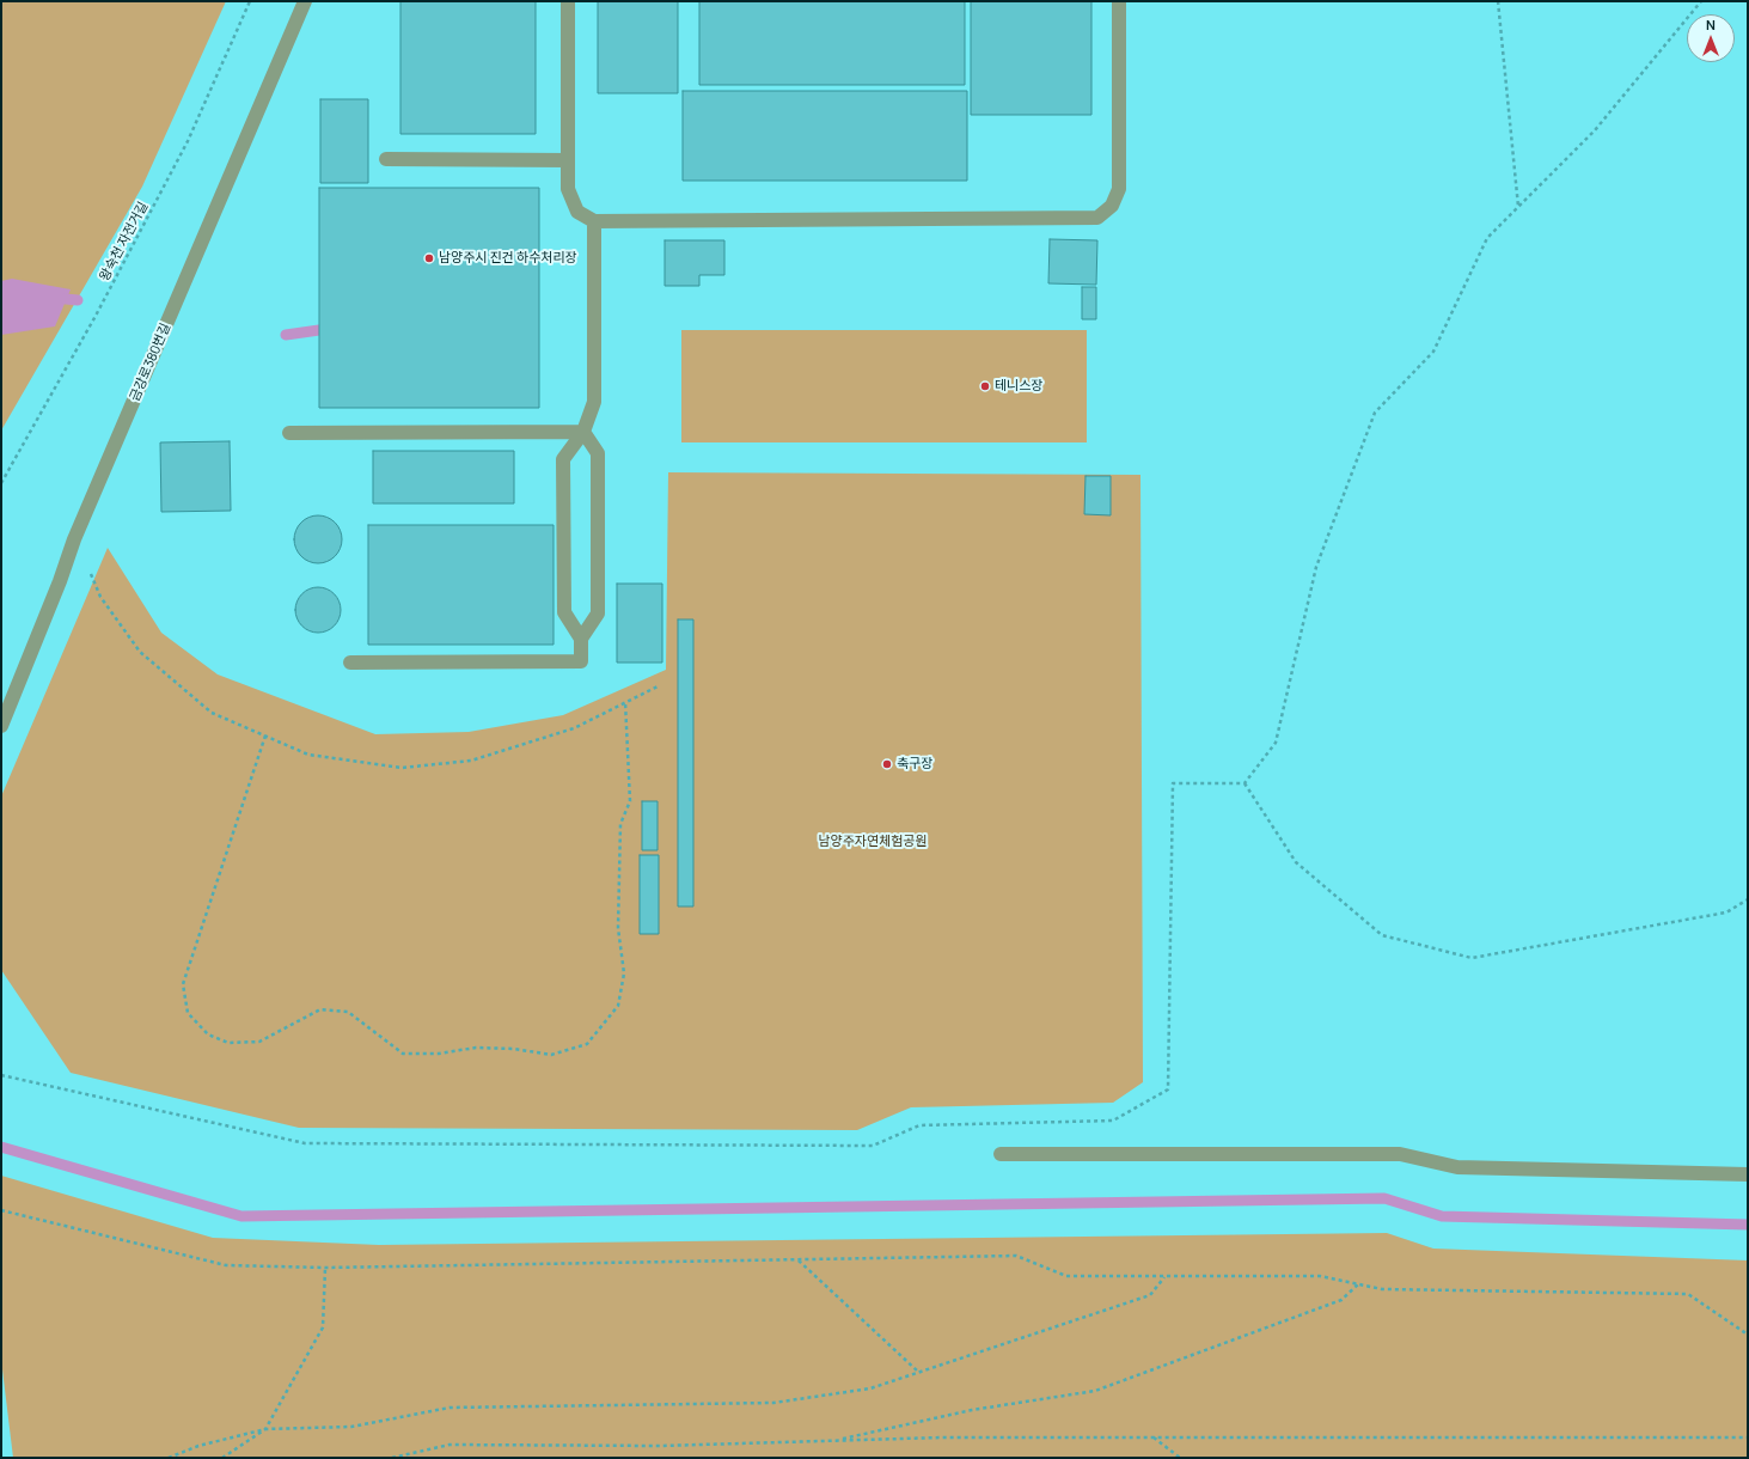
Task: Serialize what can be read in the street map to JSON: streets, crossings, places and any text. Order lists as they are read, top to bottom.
{
  "streets": {
    "street": ["금강로380번길"],
    "path": ["왕숙천 자전거길"]
  },
  "parks": ["남양주자연체험공원"],
  "places": ["남양주시 진건 하수처리장", "테니스장", "축구장"],
  "north": "top"
}
